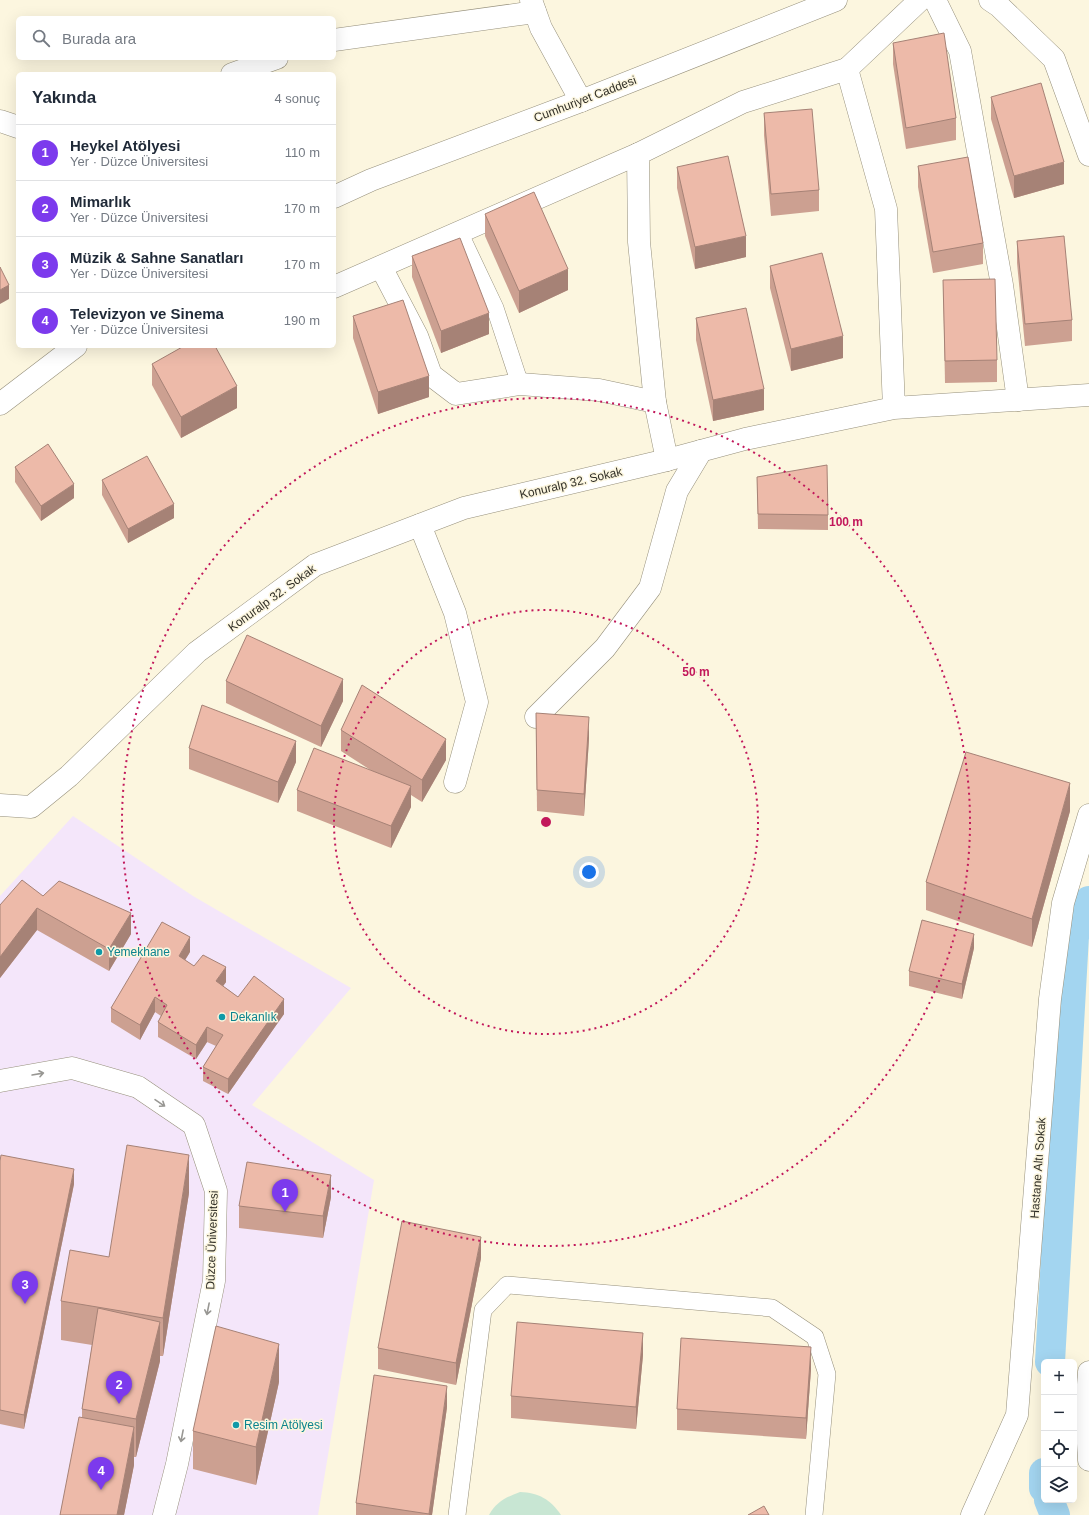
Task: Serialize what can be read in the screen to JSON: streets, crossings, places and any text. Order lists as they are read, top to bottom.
{
  "streets": {
    "street": [
      "Cumhuriyet Caddesi",
      "Konuralp 32. Sokak",
      "Hastane Altı Sokak",
      "Düzce Üniversitesi"
    ]
  },
  "places": ["Yemekhane", "Dekanlık", "Resim Atölyesi"],
  "page": {
    "search": "Burada ara",
    "heading": ["Yakında", "4 sonuç"],
    "list": [
      {
        "mark": "1",
        "name": "Heykel Atölyesi",
        "note": "Yer · Düzce Üniversitesi",
        "value": "110 m"
      },
      {
        "mark": "2",
        "name": "Mimarlık",
        "note": "Yer · Düzce Üniversitesi",
        "value": "170 m"
      },
      {
        "mark": "3",
        "name": "Müzik & Sahne Sanatları",
        "note": "Yer · Düzce Üniversitesi",
        "value": "170 m"
      },
      {
        "mark": "4",
        "name": "Televizyon ve Sinema",
        "note": "Yer · Düzce Üniversitesi",
        "value": "190 m"
      }
    ],
    "pins": [
      "1",
      "3",
      "2",
      "4"
    ],
    "map_buttons": ["+", "−"]
  },
  "rings": ["100 m", "50 m"]
}
